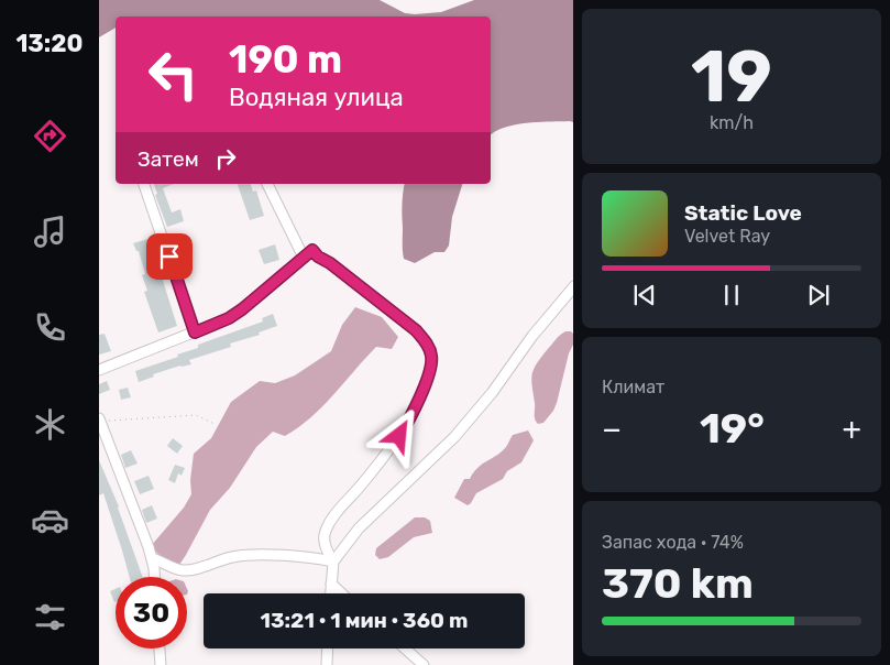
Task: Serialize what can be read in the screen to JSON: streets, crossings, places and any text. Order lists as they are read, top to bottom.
{
  "page": {
    "tabs": "13:20",
    "tile": [
      ["19", "km/h"],
      "Климат",
      ["Запас хода · 74%", "370 km"]
    ],
    "turn": ["190 m", "Водяная улица"],
    "then": "Затем",
    "song": ["Static Love", "Velvet Ray"],
    "heat": ["−", "19°", "+"],
    "limit": "30",
    "trip": "13:21 · 1 мин · 360 m"
  }
}
